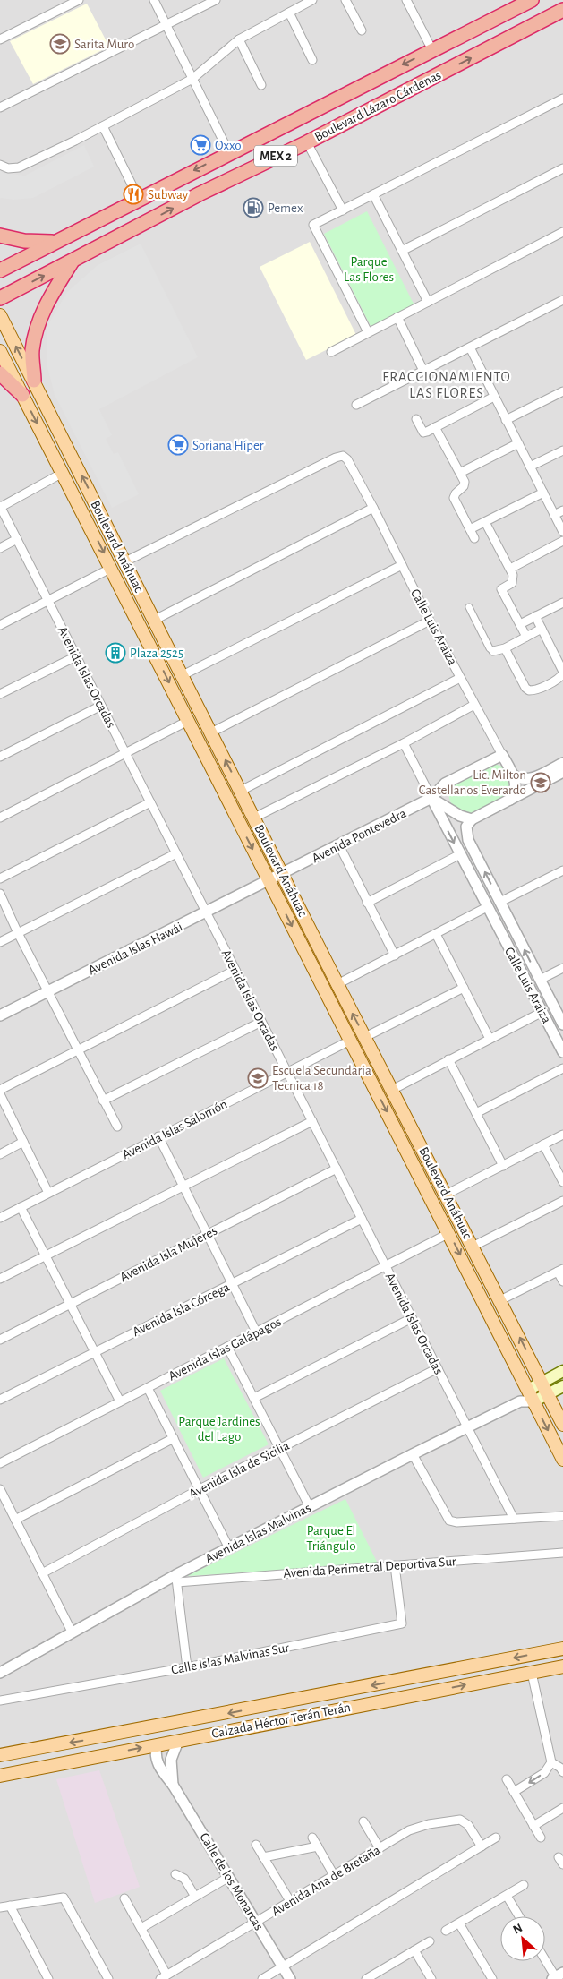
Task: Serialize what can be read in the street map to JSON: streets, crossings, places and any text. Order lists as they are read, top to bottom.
{
  "streets": {
    "highway": ["Boulevard Lázaro Cárdenas", "MEX 2"],
    "main road": ["Boulevard Anáhuac", "Calzada Héctor Terán Terán"],
    "street": [
      "Calle Luis Araiza",
      "Avenida Islas Orcadas",
      "Avenida Pontevedra",
      "Avenida Islas Hawái",
      "Avenida Islas Salomón",
      "Avenida Isla Mujeres",
      "Avenida Isla Córcega",
      "Avenida Islas Galápagos",
      "Avenida Isla de Sicilia",
      "Avenida Islas Malvinas",
      "Avenida Perimetral Deportiva Sur",
      "Calle Islas Malvinas Sur",
      "Avenida Ana de Bretaña",
      "Calle de los Monarcas"
    ]
  },
  "crossings": [
    ["Boulevard Anáhuac", "Calle Luis Araiza"],
    ["Boulevard Anáhuac", "Avenida Pontevedra"],
    ["Boulevard Anáhuac", "Avenida Islas Hawái"],
    ["Boulevard Anáhuac", "Avenida Islas Salomón"],
    ["Boulevard Anáhuac", "Avenida Islas Galápagos"],
    ["Boulevard Anáhuac", "Avenida Islas Malvinas"],
    ["Calle Luis Araiza", "Avenida Pontevedra"],
    ["Avenida Islas Orcadas", "Avenida Islas Hawái"],
    ["Avenida Islas Orcadas", "Avenida Islas Salomón"],
    ["Avenida Islas Orcadas", "Avenida Isla Mujeres"],
    ["Avenida Islas Orcadas", "Avenida Isla Córcega"],
    ["Avenida Islas Orcadas", "Avenida Islas Galápagos"],
    ["Avenida Islas Orcadas", "Avenida Isla de Sicilia"],
    ["Avenida Islas Orcadas", "Avenida Islas Malvinas"],
    ["Avenida Pontevedra", "Avenida Islas Hawái"],
    ["Avenida Islas Malvinas", "Avenida Perimetral Deportiva Sur"],
    ["Avenida Perimetral Deportiva Sur", "Calle Islas Malvinas Sur"],
    ["Calzada Héctor Terán Terán", "Calle de los Monarcas"],
    ["Avenida Ana de Bretaña", "Calle de los Monarcas"]
  ],
  "districts": ["FRACCIONAMIENTO LAS FLORES"],
  "parks": ["Parque Las Flores", "Parque Jardines del Lago", "Parque El Triángulo"],
  "places": {
    "school or university": ["Sarita Muro", "Lic. Milton Castellanos Everardo", "Escuela Secundaria Tecnica 18"],
    "supermarket": ["Oxxo", "Soriana Híper"],
    "restaurant": ["Subway"],
    "fuel station": ["Pemex"],
    "building": ["Plaza 2525"]
  },
  "north": "top left"
}
